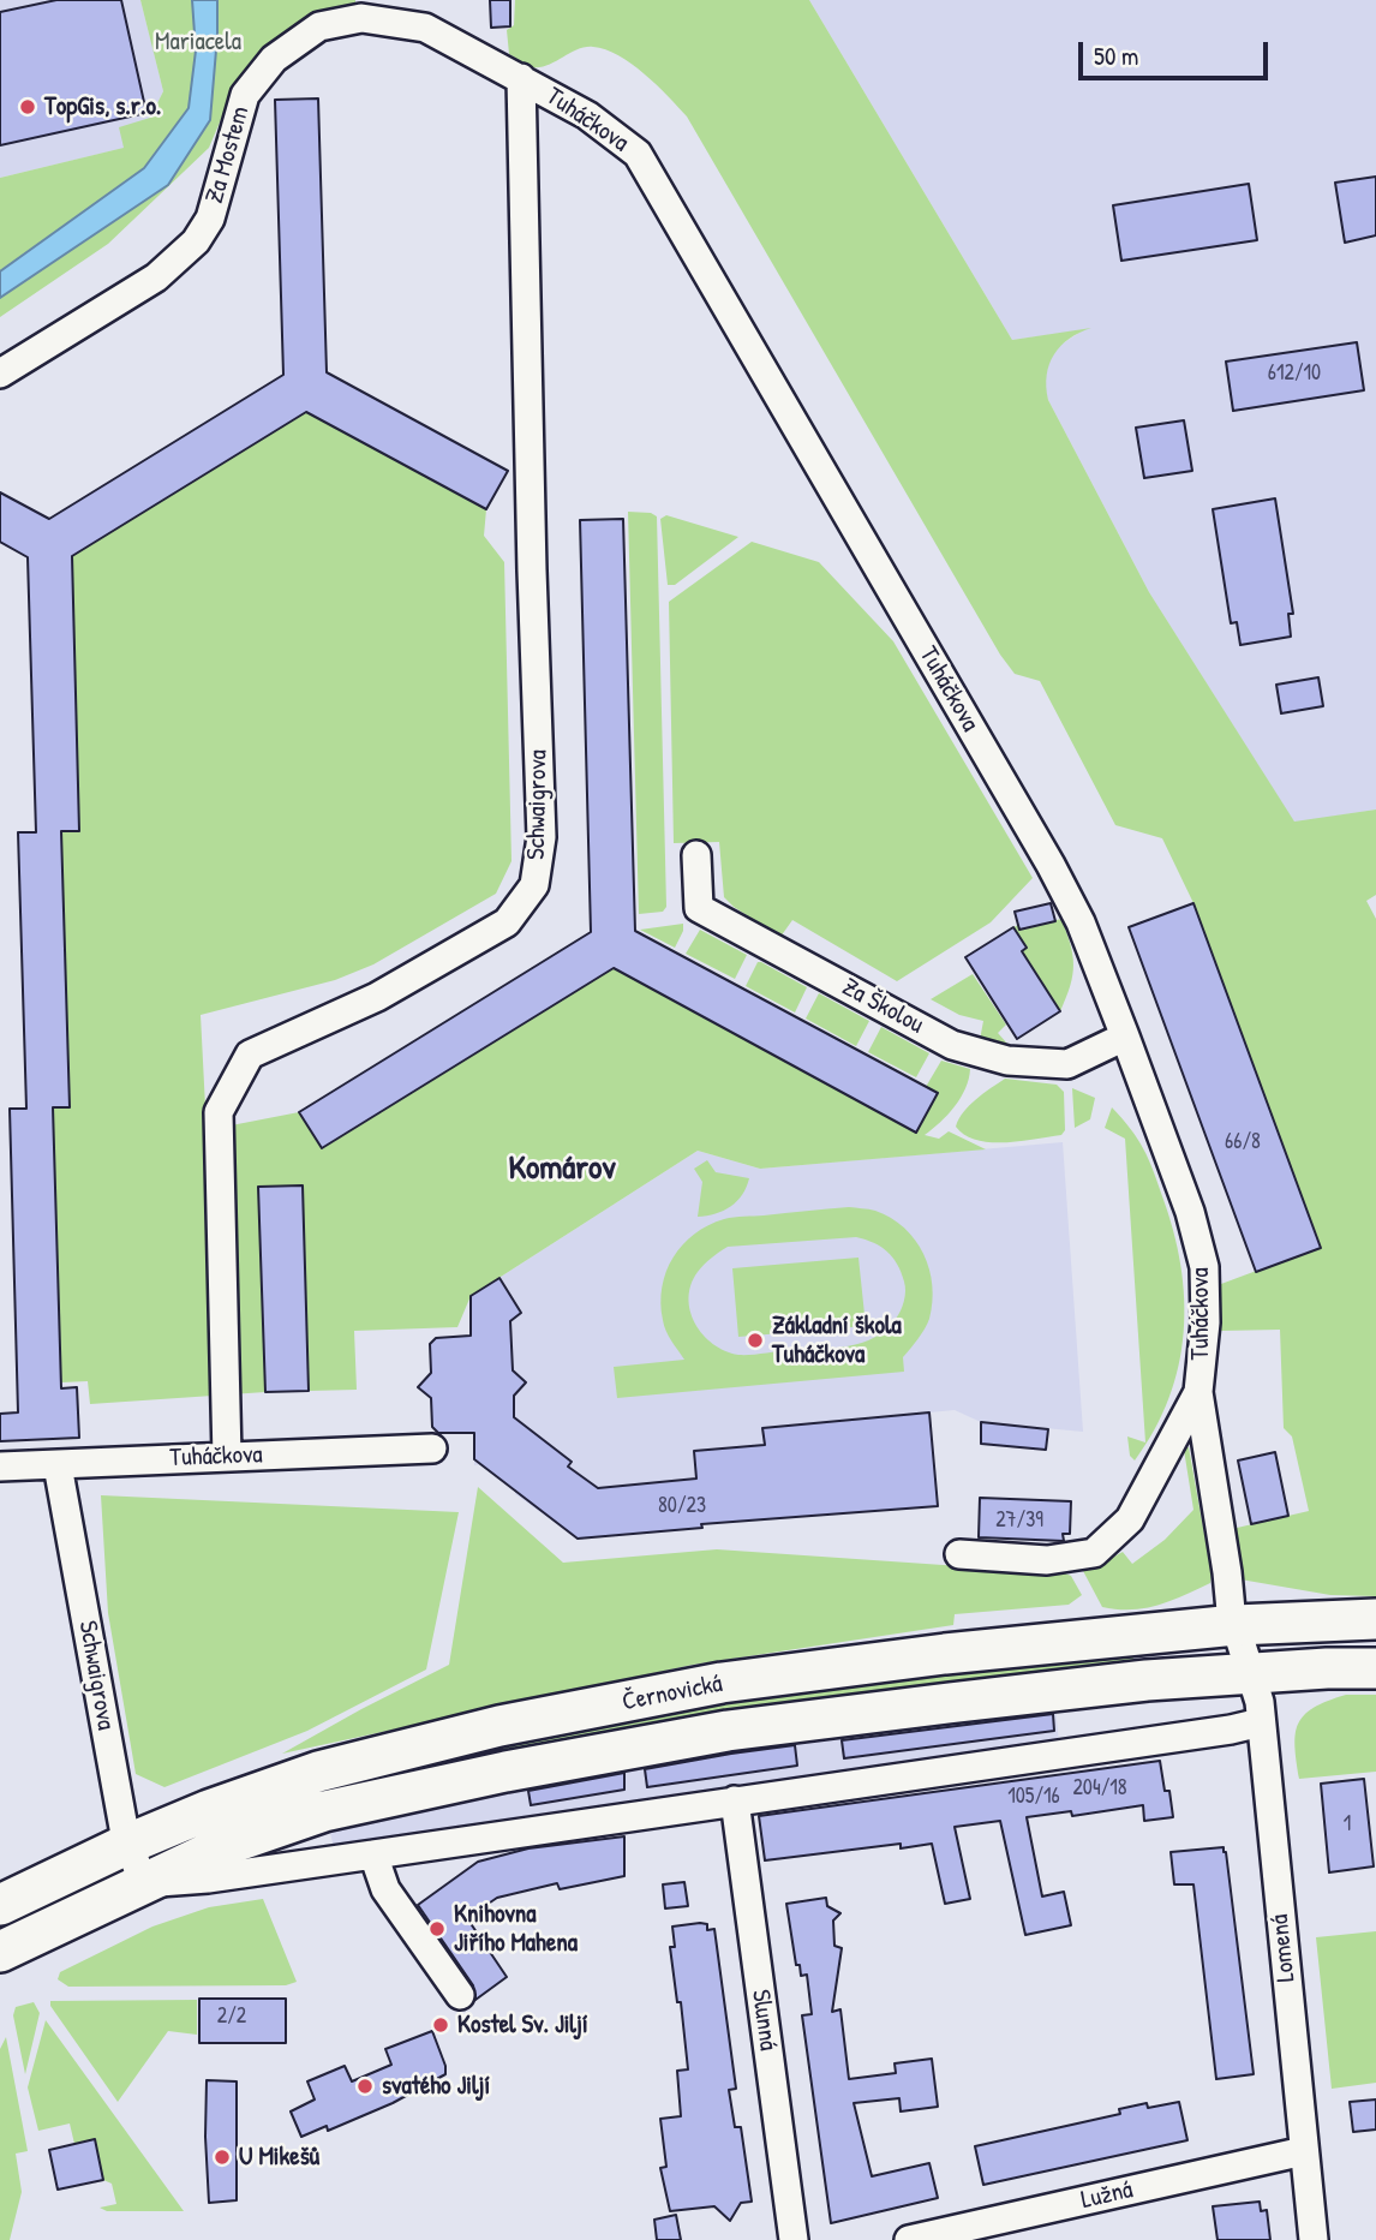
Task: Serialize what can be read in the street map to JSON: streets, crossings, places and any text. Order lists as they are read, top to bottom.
{
  "streets": {
    "main road": ["Černovická"],
    "street": [
      "Tuháčkova",
      "Za Mostem",
      "Schwaigrova",
      "Za Školou",
      "Lomená",
      "Slunná",
      "Lužná"
    ]
  },
  "crossings": [
    ["Tuháčkova", "Za Mostem"],
    ["Tuháčkova", "Schwaigrova"],
    ["Tuháčkova", "Za Školou"],
    ["Tuháčkova", "Černovická"],
    ["Tuháčkova", "Lomená"],
    ["Za Mostem", "Schwaigrova"],
    ["Schwaigrova", "Černovická"],
    ["Černovická", "Lomená"],
    ["Černovická", "Slunná"],
    ["Lomená", "Lužná"]
  ],
  "districts": ["Komárov"],
  "parks": ["Mariacela"],
  "places": [
    "TopGis, s.r.o.",
    "Základní škola Tuháčkova",
    "Knihovna Jiřího Mahena",
    "Kostel Sv. Jiljí",
    "svatého Jiljí",
    "U Mikešů"
  ],
  "house_numbers": [
    "612/10",
    "66/8",
    "80/23",
    "27/39",
    "204/18",
    "105/16",
    "1",
    "2/2"
  ],
  "scale_bar": "50 m"
}
